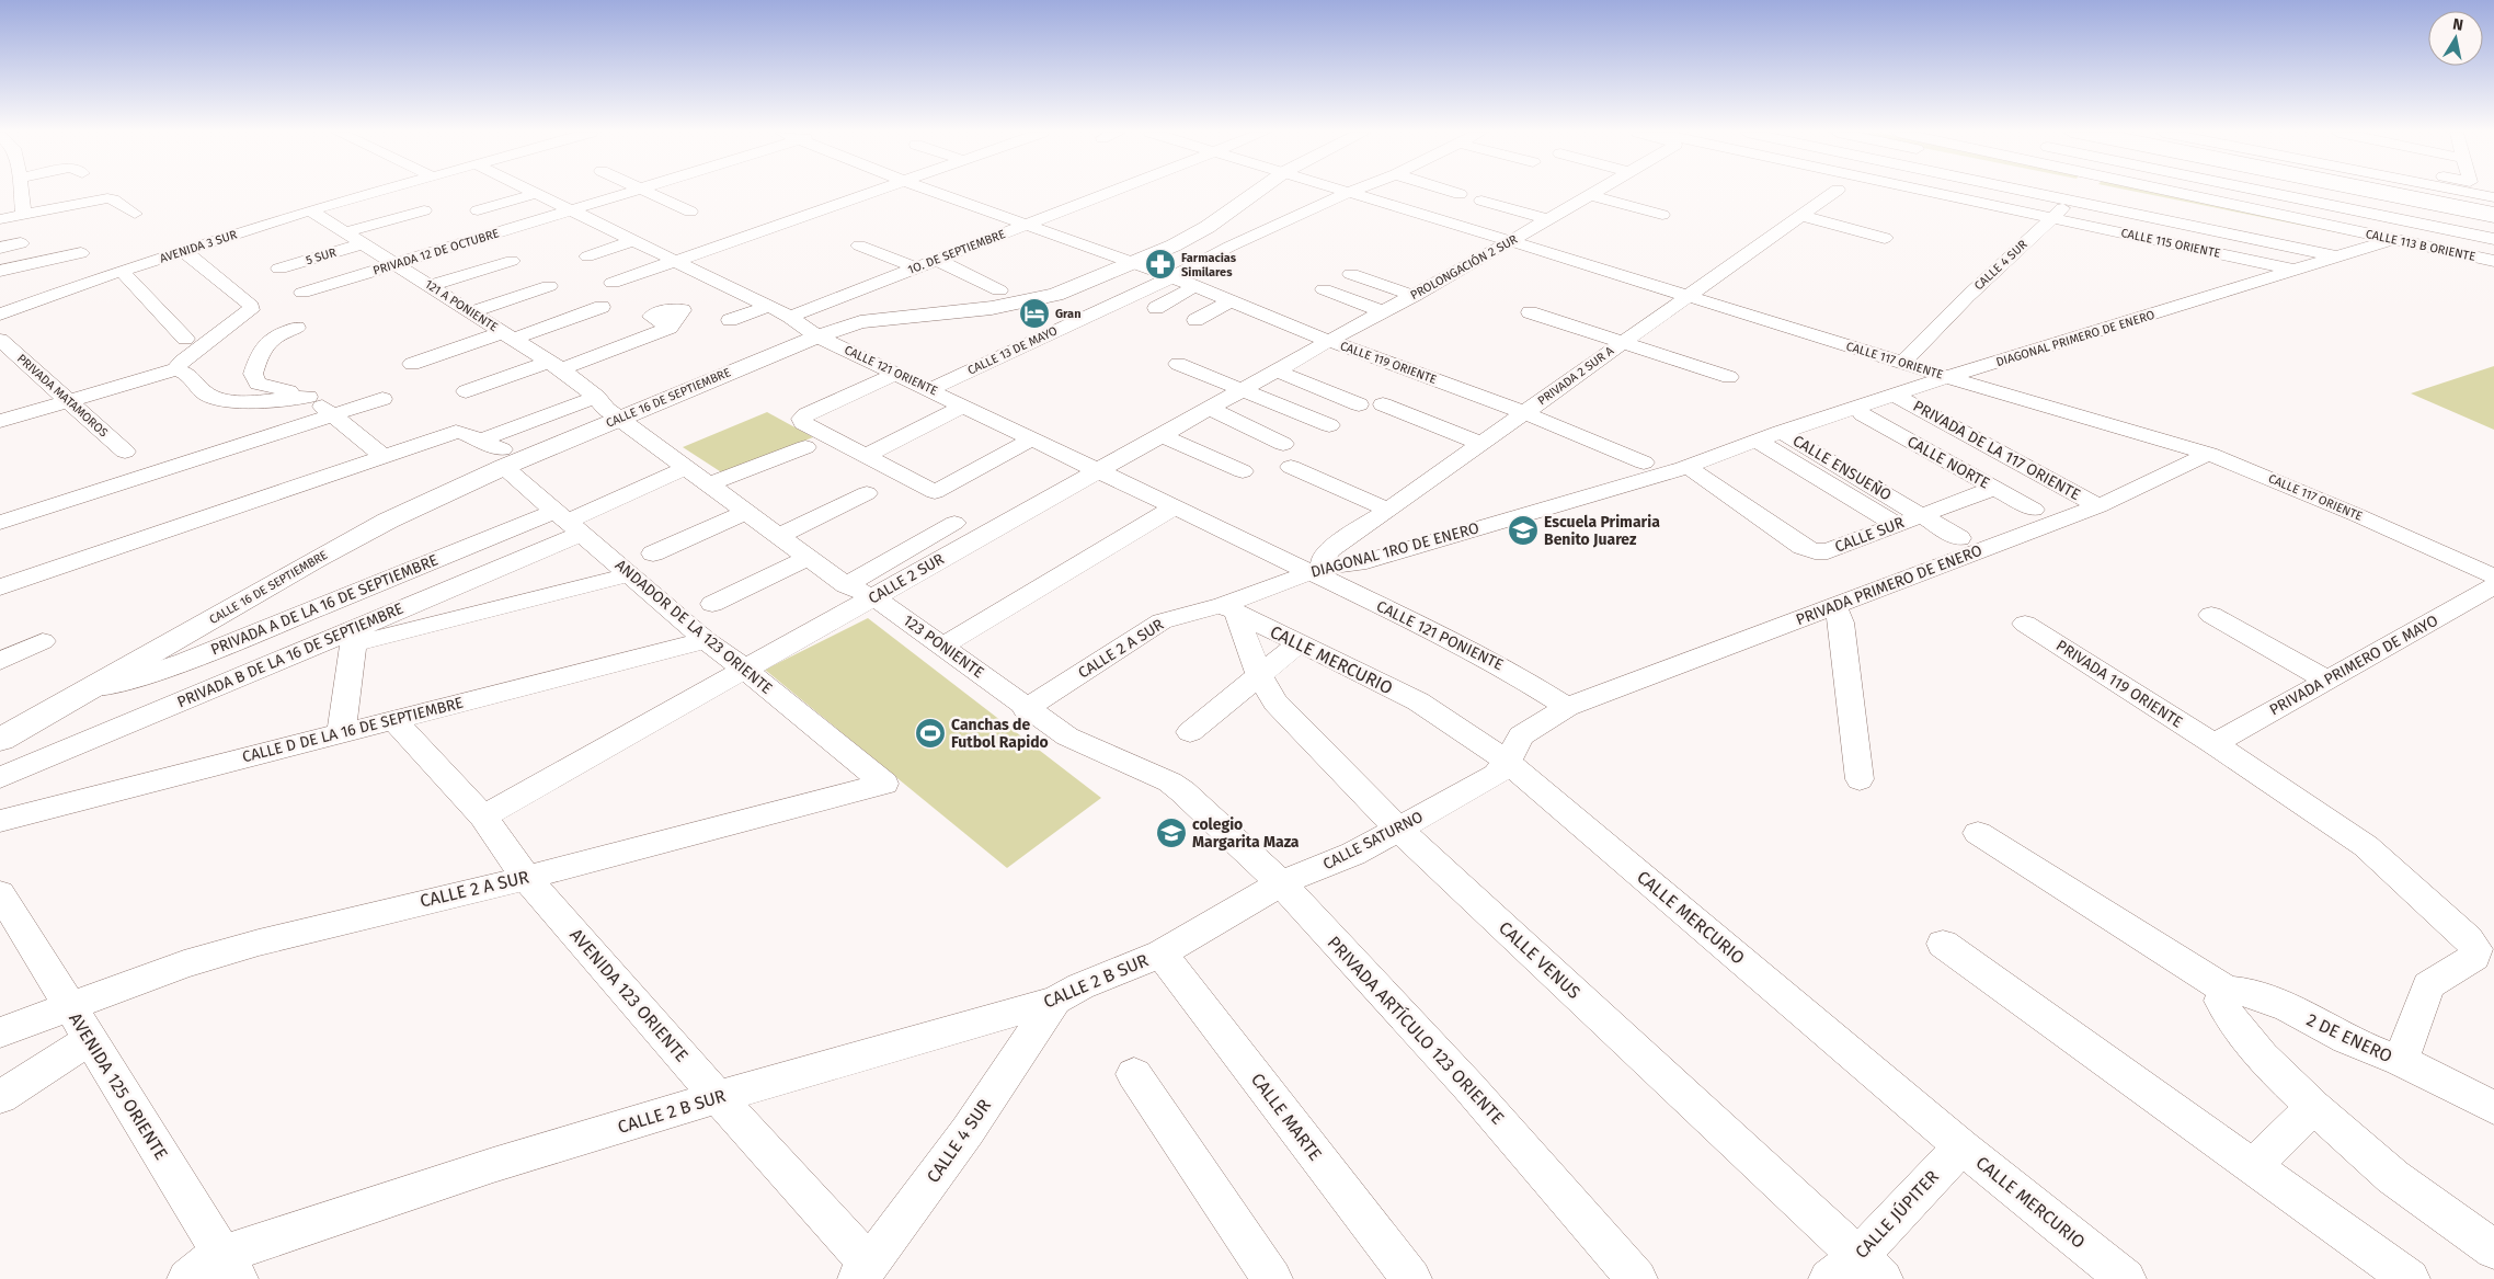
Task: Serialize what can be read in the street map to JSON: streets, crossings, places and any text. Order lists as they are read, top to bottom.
{
  "streets": {
    "main road": ["CALLE 16 DE SEPTIEMBRE"],
    "street": [
      "CALLE 115 ORIENTE",
      "CALLE 113 B ORIENTE",
      "AVENIDA 3 SUR",
      "PRIVADA 12 DE OCTUBRE",
      "1O. DE SEPTIEMBRE",
      "5 SUR",
      "CALLE 4 SUR",
      "PROLONGACIÓN 2 SUR",
      "121 A PONIENTE",
      "DIAGONAL PRIMERO DE ENERO",
      "CALLE 13 DE MAYO",
      "CALLE 117 ORIENTE",
      "CALLE 119 ORIENTE",
      "CALLE 121 ORIENTE",
      "PRIVADA 2 SUR A",
      "PRIVADA MATAMOROS",
      "PRIVADA DE LA 117 ORIENTE",
      "CALLE NORTE",
      "CALLE ENSUEÑO",
      "CALLE SUR",
      "DIAGONAL 1RO DE ENERO",
      "CALLE 2 SUR",
      "PRIVADA PRIMERO DE ENERO",
      "PRIVADA A DE LA 16 DE SEPTIEMBRE",
      "ANDADOR DE LA 123 ORIENTE",
      "CALLE 121 PONIENTE",
      "123 PONIENTE",
      "CALLE 2 A SUR",
      "PRIVADA B DE LA 16 DE SEPTIEMBRE",
      "CALLE MERCURIO",
      "PRIVADA PRIMERO DE MAYO",
      "PRIVADA 119 ORIENTE",
      "CALLE D DE LA 16 DE SEPTIEMBRE",
      "CALLE SATURNO",
      "CALLE VENUS",
      "CALLE 2 B SUR",
      "AVENIDA 123 ORIENTE",
      "PRIVADA ARTÍCULO 123 ORIENTE",
      "2 DE ENERO",
      "AVENIDA 125 ORIENTE",
      "CALLE MARTE",
      "CALLE JÚPITER"
    ]
  },
  "crossings": [
    ["CALLE 115 ORIENTE", "CALLE 4 SUR"],
    ["CALLE 115 ORIENTE", "DIAGONAL PRIMERO DE ENERO"],
    ["CALLE 113 B ORIENTE", "DIAGONAL PRIMERO DE ENERO"],
    ["AVENIDA 3 SUR", "121 A PONIENTE"],
    ["PRIVADA 12 DE OCTUBRE", "121 A PONIENTE"],
    ["PRIVADA 12 DE OCTUBRE", "CALLE 121 ORIENTE"],
    ["1O. DE SEPTIEMBRE", "CALLE 119 ORIENTE"],
    ["1O. DE SEPTIEMBRE", "CALLE 121 ORIENTE"],
    ["1O. DE SEPTIEMBRE", "CALLE 16 DE SEPTIEMBRE"],
    ["5 SUR", "121 A PONIENTE"],
    ["CALLE 4 SUR", "CALLE 117 ORIENTE"],
    ["CALLE 4 SUR", "CALLE 2 B SUR"],
    ["CALLE 4 SUR", "AVENIDA 123 ORIENTE"],
    ["PROLONGACIÓN 2 SUR", "CALLE 117 ORIENTE"],
    ["PROLONGACIÓN 2 SUR", "CALLE 119 ORIENTE"],
    ["PROLONGACIÓN 2 SUR", "CALLE 2 SUR"],
    ["121 A PONIENTE", "CALLE 16 DE SEPTIEMBRE"],
    ["121 A PONIENTE", "123 PONIENTE"],
    ["DIAGONAL PRIMERO DE ENERO", "CALLE 117 ORIENTE"],
    ["DIAGONAL PRIMERO DE ENERO", "PRIVADA DE LA 117 ORIENTE"],
    ["DIAGONAL PRIMERO DE ENERO", "CALLE ENSUEÑO"],
    ["DIAGONAL PRIMERO DE ENERO", "DIAGONAL 1RO DE ENERO"],
    ["CALLE 13 DE MAYO", "CALLE 117 ORIENTE"],
    ["CALLE 13 DE MAYO", "CALLE 119 ORIENTE"],
    ["CALLE 13 DE MAYO", "CALLE 121 ORIENTE"],
    ["CALLE 117 ORIENTE", "PRIVADA 2 SUR A"],
    ["CALLE 117 ORIENTE", "PRIVADA PRIMERO DE ENERO"],
    ["CALLE 119 ORIENTE", "PRIVADA 2 SUR A"],
    ["CALLE 119 ORIENTE", "CALLE 16 DE SEPTIEMBRE"],
    ["CALLE 119 ORIENTE", "CALLE 2 SUR"],
    ["CALLE 121 ORIENTE", "PRIVADA 2 SUR A"],
    ["CALLE 121 ORIENTE", "CALLE 16 DE SEPTIEMBRE"],
    ["CALLE 121 ORIENTE", "DIAGONAL 1RO DE ENERO"],
    ["CALLE 121 ORIENTE", "CALLE 2 SUR"],
    ["CALLE 121 ORIENTE", "CALLE 121 PONIENTE"],
    ["PRIVADA 2 SUR A", "DIAGONAL 1RO DE ENERO"],
    ["PRIVADA 2 SUR A", "CALLE 121 PONIENTE"],
    ["CALLE 16 DE SEPTIEMBRE", "PRIVADA A DE LA 16 DE SEPTIEMBRE"],
    ["CALLE 16 DE SEPTIEMBRE", "ANDADOR DE LA 123 ORIENTE"],
    ["CALLE 16 DE SEPTIEMBRE", "123 PONIENTE"],
    ["PRIVADA DE LA 117 ORIENTE", "PRIVADA PRIMERO DE ENERO"],
    ["CALLE NORTE", "CALLE SUR"],
    ["CALLE ENSUEÑO", "CALLE SUR"],
    ["CALLE ENSUEÑO", "DIAGONAL 1RO DE ENERO"],
    ["DIAGONAL 1RO DE ENERO", "CALLE 121 PONIENTE"],
    ["DIAGONAL 1RO DE ENERO", "CALLE 2 A SUR"],
    ["DIAGONAL 1RO DE ENERO", "CALLE MERCURIO"],
    ["DIAGONAL 1RO DE ENERO", "CALLE VENUS"],
    ["CALLE 2 SUR", "ANDADOR DE LA 123 ORIENTE"],
    ["CALLE 2 SUR", "123 PONIENTE"],
    ["CALLE 2 SUR", "AVENIDA 123 ORIENTE"],
    ["PRIVADA PRIMERO DE ENERO", "CALLE 121 PONIENTE"],
    ["PRIVADA PRIMERO DE ENERO", "CALLE SATURNO"],
    ["PRIVADA A DE LA 16 DE SEPTIEMBRE", "ANDADOR DE LA 123 ORIENTE"],
    ["PRIVADA A DE LA 16 DE SEPTIEMBRE", "PRIVADA B DE LA 16 DE SEPTIEMBRE"],
    ["ANDADOR DE LA 123 ORIENTE", "CALLE 2 A SUR"],
    ["ANDADOR DE LA 123 ORIENTE", "PRIVADA B DE LA 16 DE SEPTIEMBRE"],
    ["ANDADOR DE LA 123 ORIENTE", "CALLE D DE LA 16 DE SEPTIEMBRE"],
    ["CALLE 121 PONIENTE", "CALLE SATURNO"],
    ["123 PONIENTE", "CALLE 2 A SUR"],
    ["123 PONIENTE", "PRIVADA ARTÍCULO 123 ORIENTE"],
    ["CALLE 2 A SUR", "CALLE MERCURIO"],
    ["CALLE 2 A SUR", "CALLE VENUS"],
    ["CALLE 2 A SUR", "AVENIDA 123 ORIENTE"],
    ["CALLE 2 A SUR", "AVENIDA 125 ORIENTE"],
    ["CALLE MERCURIO", "CALLE SATURNO"],
    ["CALLE MERCURIO", "CALLE VENUS"],
    ["CALLE MERCURIO", "CALLE JÚPITER"],
    ["PRIVADA PRIMERO DE MAYO", "PRIVADA 119 ORIENTE"],
    ["PRIVADA PRIMERO DE MAYO", "2 DE ENERO"],
    ["PRIVADA 119 ORIENTE", "2 DE ENERO"],
    ["CALLE D DE LA 16 DE SEPTIEMBRE", "AVENIDA 123 ORIENTE"],
    ["CALLE SATURNO", "CALLE VENUS"],
    ["CALLE SATURNO", "CALLE 2 B SUR"],
    ["CALLE SATURNO", "PRIVADA ARTÍCULO 123 ORIENTE"],
    ["CALLE SATURNO", "CALLE MARTE"],
    ["CALLE VENUS", "CALLE JÚPITER"],
    ["CALLE 2 B SUR", "AVENIDA 123 ORIENTE"],
    ["CALLE 2 B SUR", "AVENIDA 125 ORIENTE"],
    ["CALLE 2 B SUR", "CALLE MARTE"]
  ],
  "places": {
    "pharmacy": ["Farmacias Similares"],
    "hotel": ["Gran"],
    "school or university": ["Escuela Primaria Benito Juarez", "colegio Margarita Maza"],
    "sports": ["Canchas de Futbol Rapido"]
  },
  "north": "top"
}
